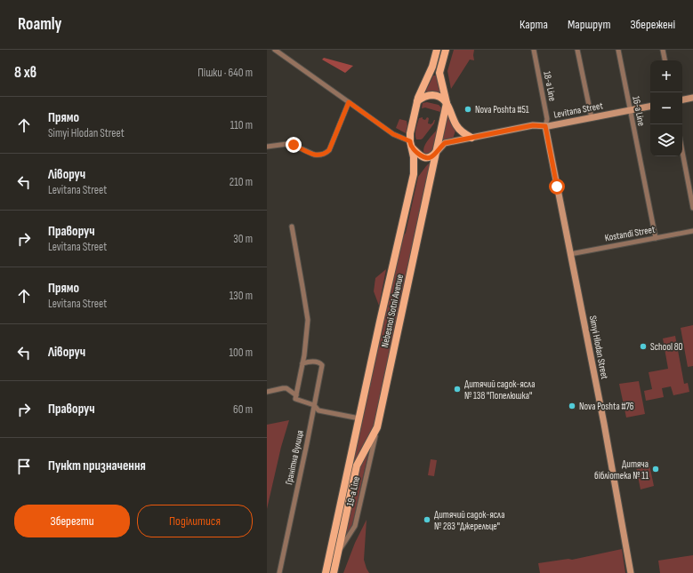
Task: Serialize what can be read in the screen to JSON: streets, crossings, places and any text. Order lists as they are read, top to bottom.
{
  "streets": {
    "main road": ["Levitana Street", "Nebesnoi Sotni Avenue"],
    "street": [
      "18-a Line",
      "16-a Line",
      "Kostandi Street",
      "Simyi Hlodan Street",
      "Гранітна вулиця",
      "19-a Line"
    ]
  },
  "crossings": [
    ["18-a Line", "Levitana Street"],
    ["18-a Line", "Simyi Hlodan Street"],
    ["Levitana Street", "16-a Line"],
    ["Levitana Street", "Nebesnoi Sotni Avenue"],
    ["Levitana Street", "Simyi Hlodan Street"],
    ["16-a Line", "Kostandi Street"],
    ["Kostandi Street", "Simyi Hlodan Street"],
    ["Nebesnoi Sotni Avenue", "19-a Line"]
  ],
  "places": [
    "Nova Poshta #51",
    "School 80",
    "Дитячий садок-ясла № 138 \"Попелюшка\"",
    "Nova Poshta #76",
    "Дитяча бібліотека № 11",
    "Дитячий садок-ясла № 283 \"Джерельце\""
  ],
  "page": {
    "header": "Roamly",
    "nav": ["Карта", "Маршрут", "Збережені"],
    "heading": ["8 хв", "Пішки · 640 m"],
    "map_buttons": ["+", "−"],
    "list": [
      ["Прямо", "Simyi Hlodan Street", "110 m"],
      ["Ліворуч", "Levitana Street", "210 m"],
      ["Праворуч", "Levitana Street", "30 m"],
      ["Прямо", "Levitana Street", "130 m"],
      ["Ліворуч", "100 m"],
      ["Праворуч", "60 m"],
      "Пункт призначення"
    ],
    "buttons": ["Зберегти", "Поділитися"]
  }
}
